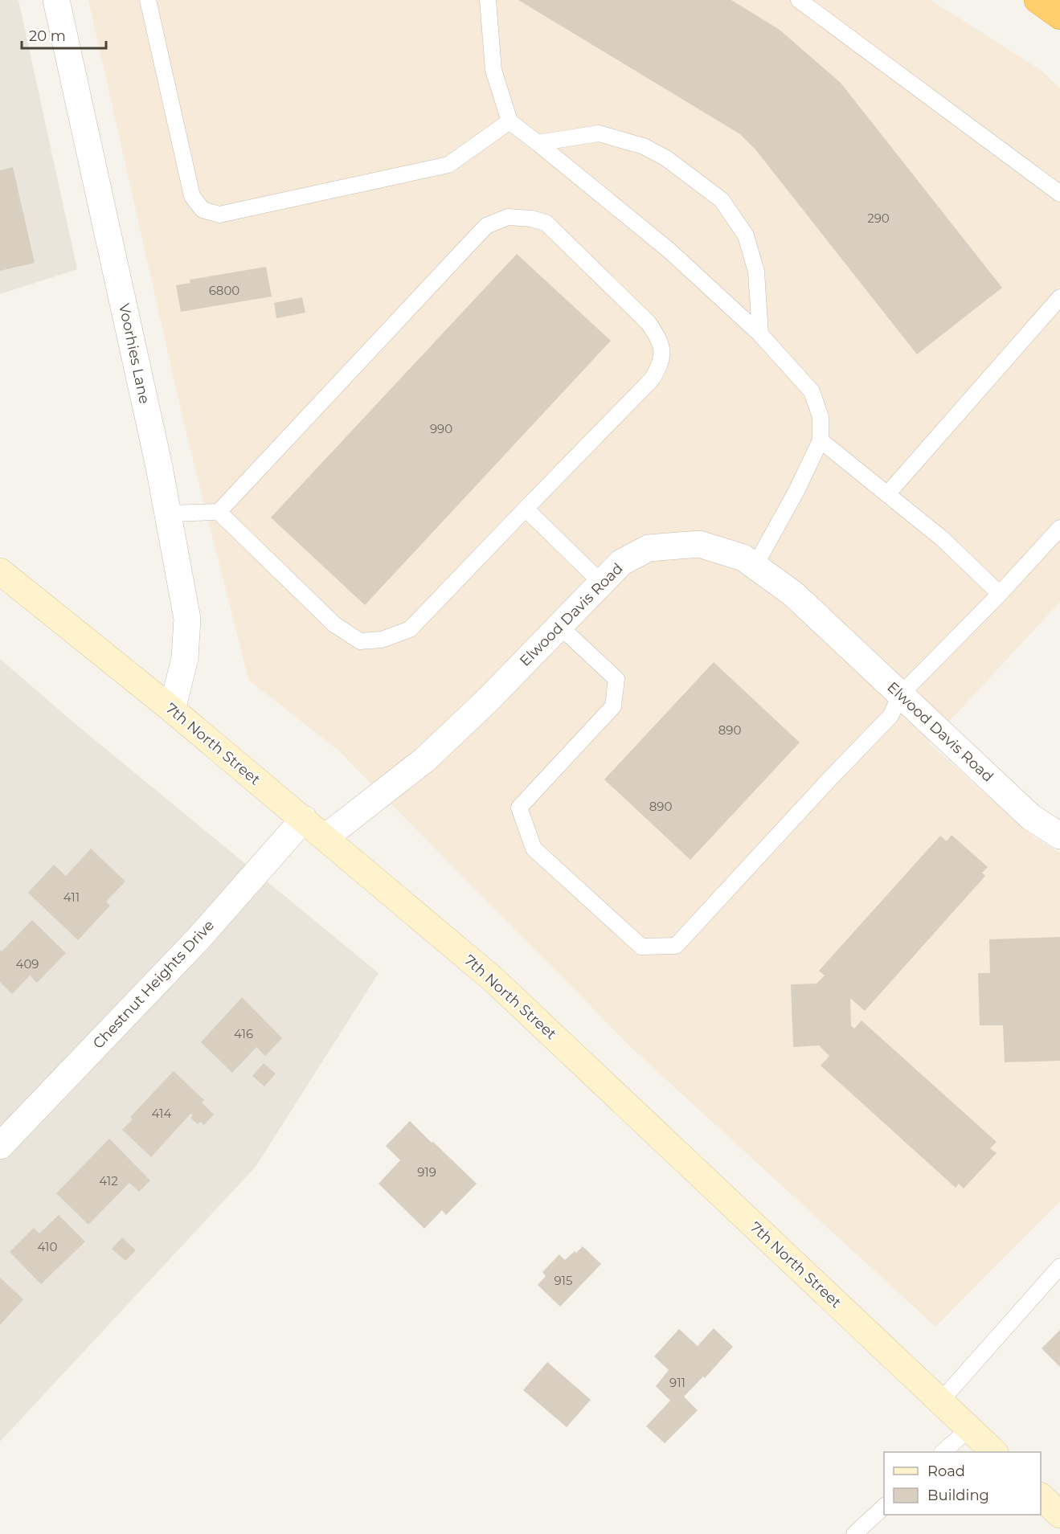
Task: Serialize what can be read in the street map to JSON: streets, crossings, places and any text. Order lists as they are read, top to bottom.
{
  "streets": {
    "street": [
      "Voorhies Lane",
      "Elwood Davis Road",
      "7th North Street",
      "Chestnut Heights Drive"
    ]
  },
  "crossings": [
    ["Voorhies Lane", "7th North Street"],
    ["Elwood Davis Road", "7th North Street"],
    ["7th North Street", "Chestnut Heights Drive"]
  ],
  "house_numbers": [
    "290",
    "6800",
    "990",
    "890",
    "890",
    "411",
    "409",
    "416",
    "414",
    "919",
    "412",
    "410",
    "915",
    "911"
  ],
  "legend": ["Road", "Building"],
  "scale_bar": "20 m"
}
